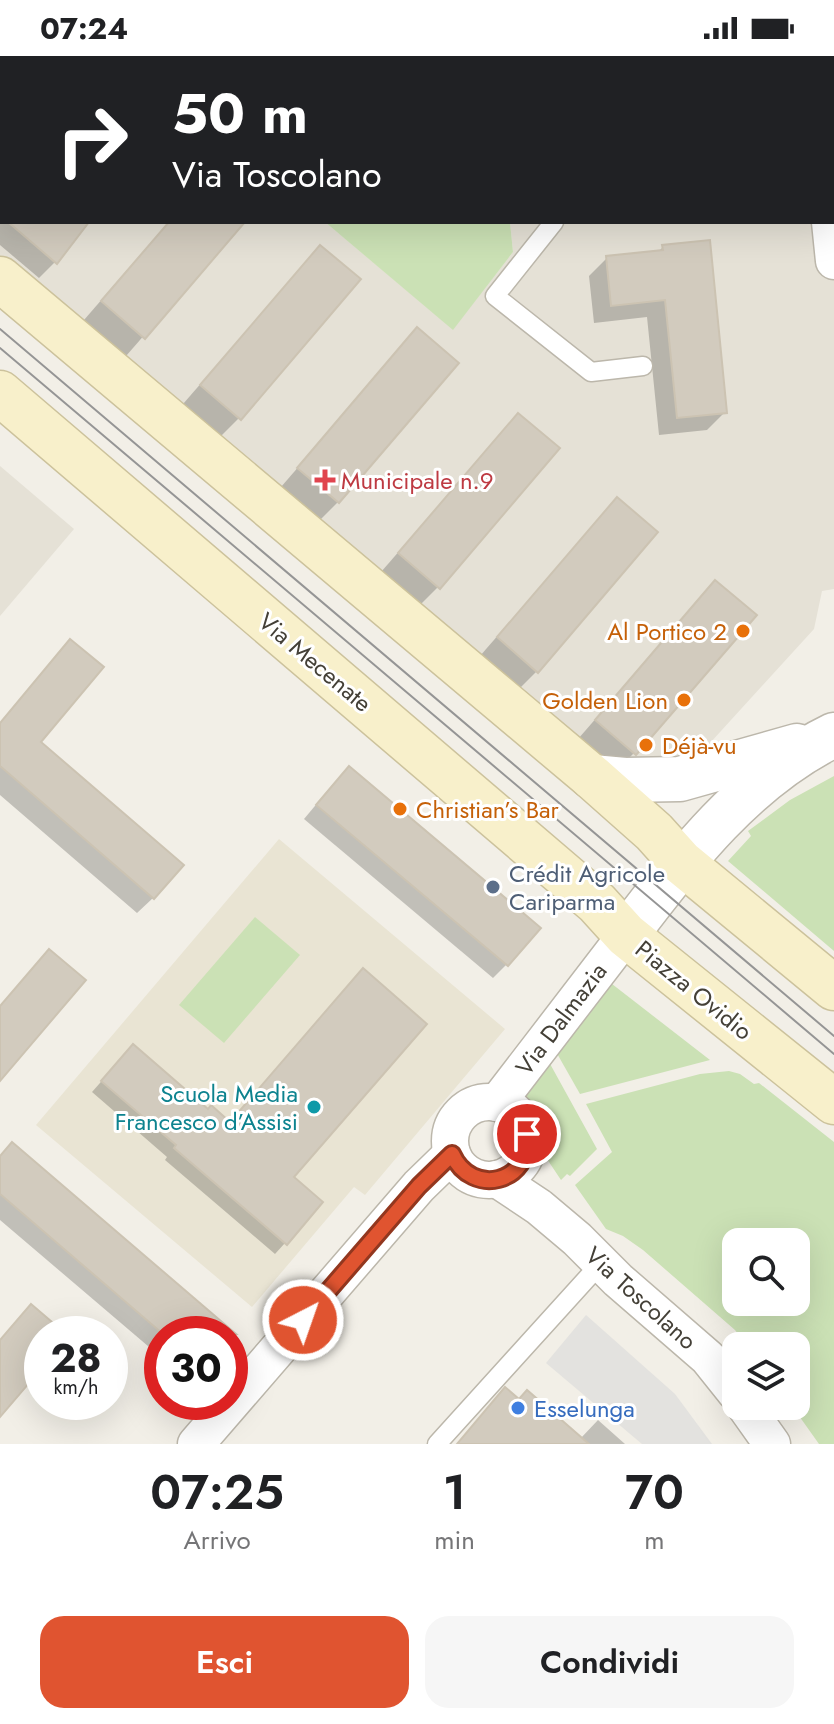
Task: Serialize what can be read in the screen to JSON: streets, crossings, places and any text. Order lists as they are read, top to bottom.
{
  "streets": {
    "main road": ["Via Mecenate", "Piazza Ovidio"],
    "street": ["Via Dalmazia", "Via Toscolano"]
  },
  "crossings": [
    ["Via Mecenate", "Piazza Ovidio"],
    ["Via Mecenate", "Via Dalmazia"],
    ["Piazza Ovidio", "Via Dalmazia"],
    ["Via Dalmazia", "Via Toscolano"]
  ],
  "places": {
    "health": ["Municipale n.9"],
    "other": [
      "Al Portico 2",
      "Golden Lion",
      "Déjà-vu",
      "Christian’s Bar",
      "Crédit Agricole Cariparma",
      "Scuola Media Francesco d’Assisi",
      "Esselunga"
    ]
  },
  "page": {
    "status": "07:24",
    "turn": ["50 m", "Via Toscolano"],
    "speed": "28 km/h",
    "limit": "30",
    "eta": [
      "07:25",
      "Arrivo",
      "1",
      "min",
      "70",
      "m"
    ],
    "buttons": ["Esci", "Condividi"]
  }
}
